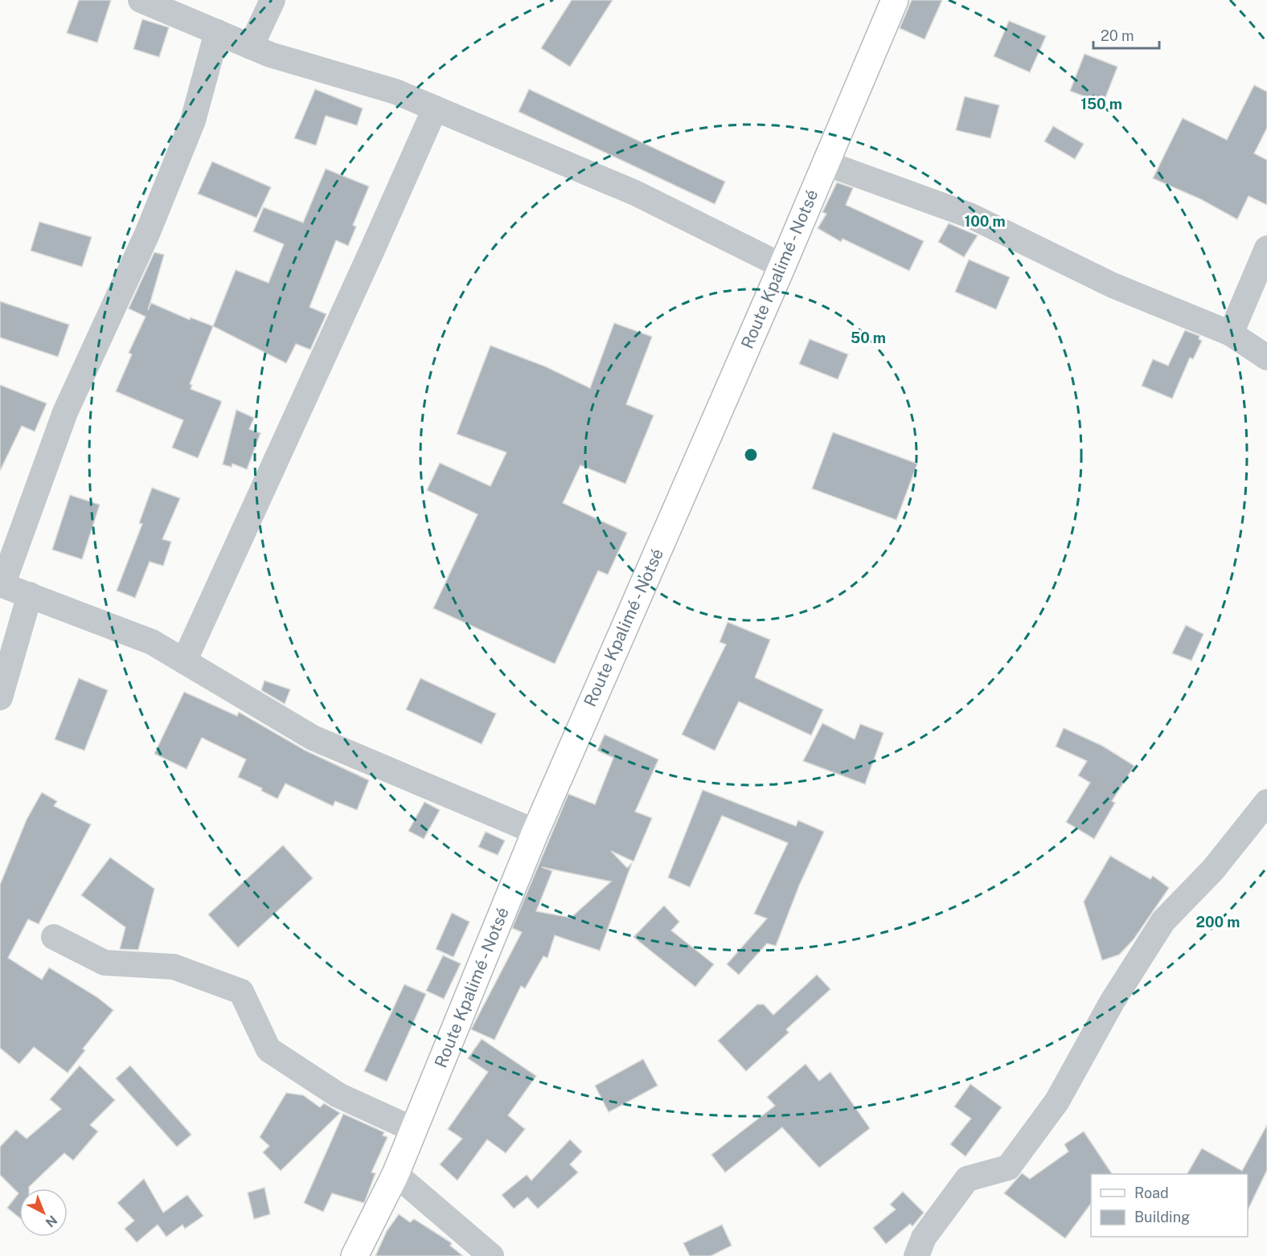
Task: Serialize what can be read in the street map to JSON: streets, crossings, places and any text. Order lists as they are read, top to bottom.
{
  "streets": {
    "main road": ["Route Kpalimé - Notsé"]
  },
  "legend": ["Road", "Building"],
  "scale_bar": "20 m",
  "north": "bottom right",
  "rings": [
    "150 m",
    "100 m",
    "50 m",
    "200 m"
  ]
}
